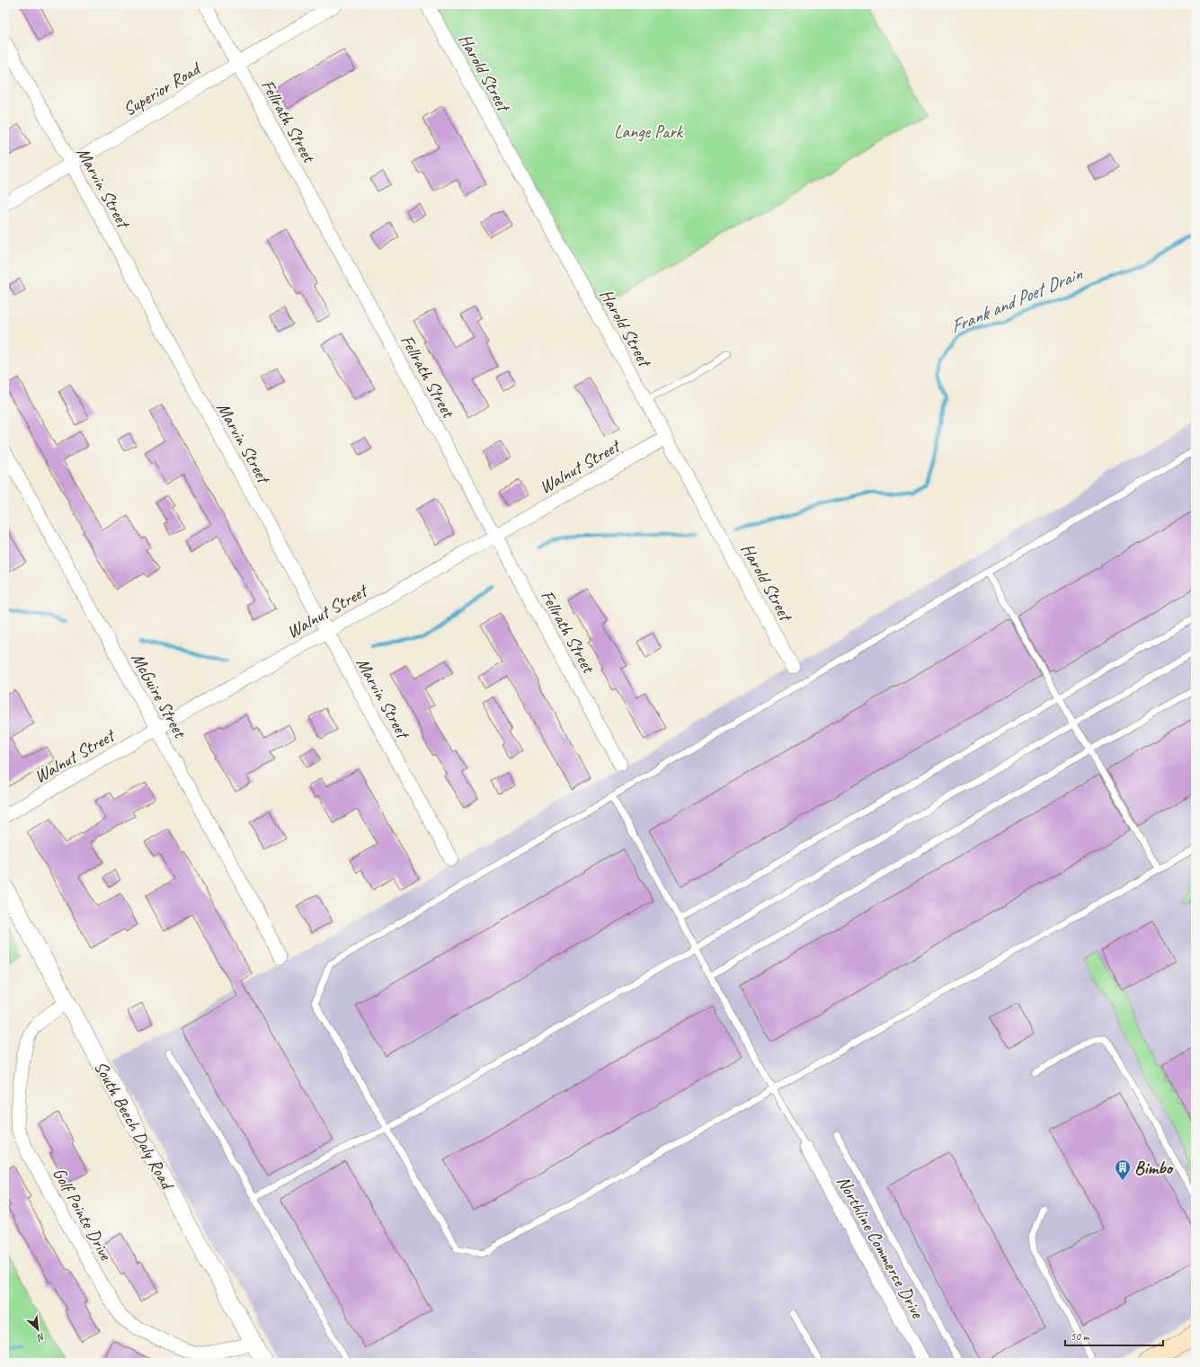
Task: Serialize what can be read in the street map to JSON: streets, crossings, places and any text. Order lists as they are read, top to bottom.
{
  "streets": {
    "street": [
      "Harold Street",
      "Superior Road",
      "Fellrath Street",
      "Marvin Street",
      "Walnut Street",
      "McGuire Street",
      "South Beech Daly Road",
      "Golf Pointe Drive",
      "Northline Commerce Drive"
    ]
  },
  "crossings": [
    ["Harold Street", "Walnut Street"],
    ["Superior Road", "Fellrath Street"],
    ["Superior Road", "Marvin Street"],
    ["Fellrath Street", "Walnut Street"],
    ["Marvin Street", "Walnut Street"],
    ["Walnut Street", "McGuire Street"],
    ["South Beech Daly Road", "Golf Pointe Drive"]
  ],
  "water": ["Frank and Poet Drain"],
  "parks": ["Lange Park"],
  "places": {
    "building": ["Bimbo"]
  },
  "scale_bar": "50 m",
  "north": "bottom right"
}
